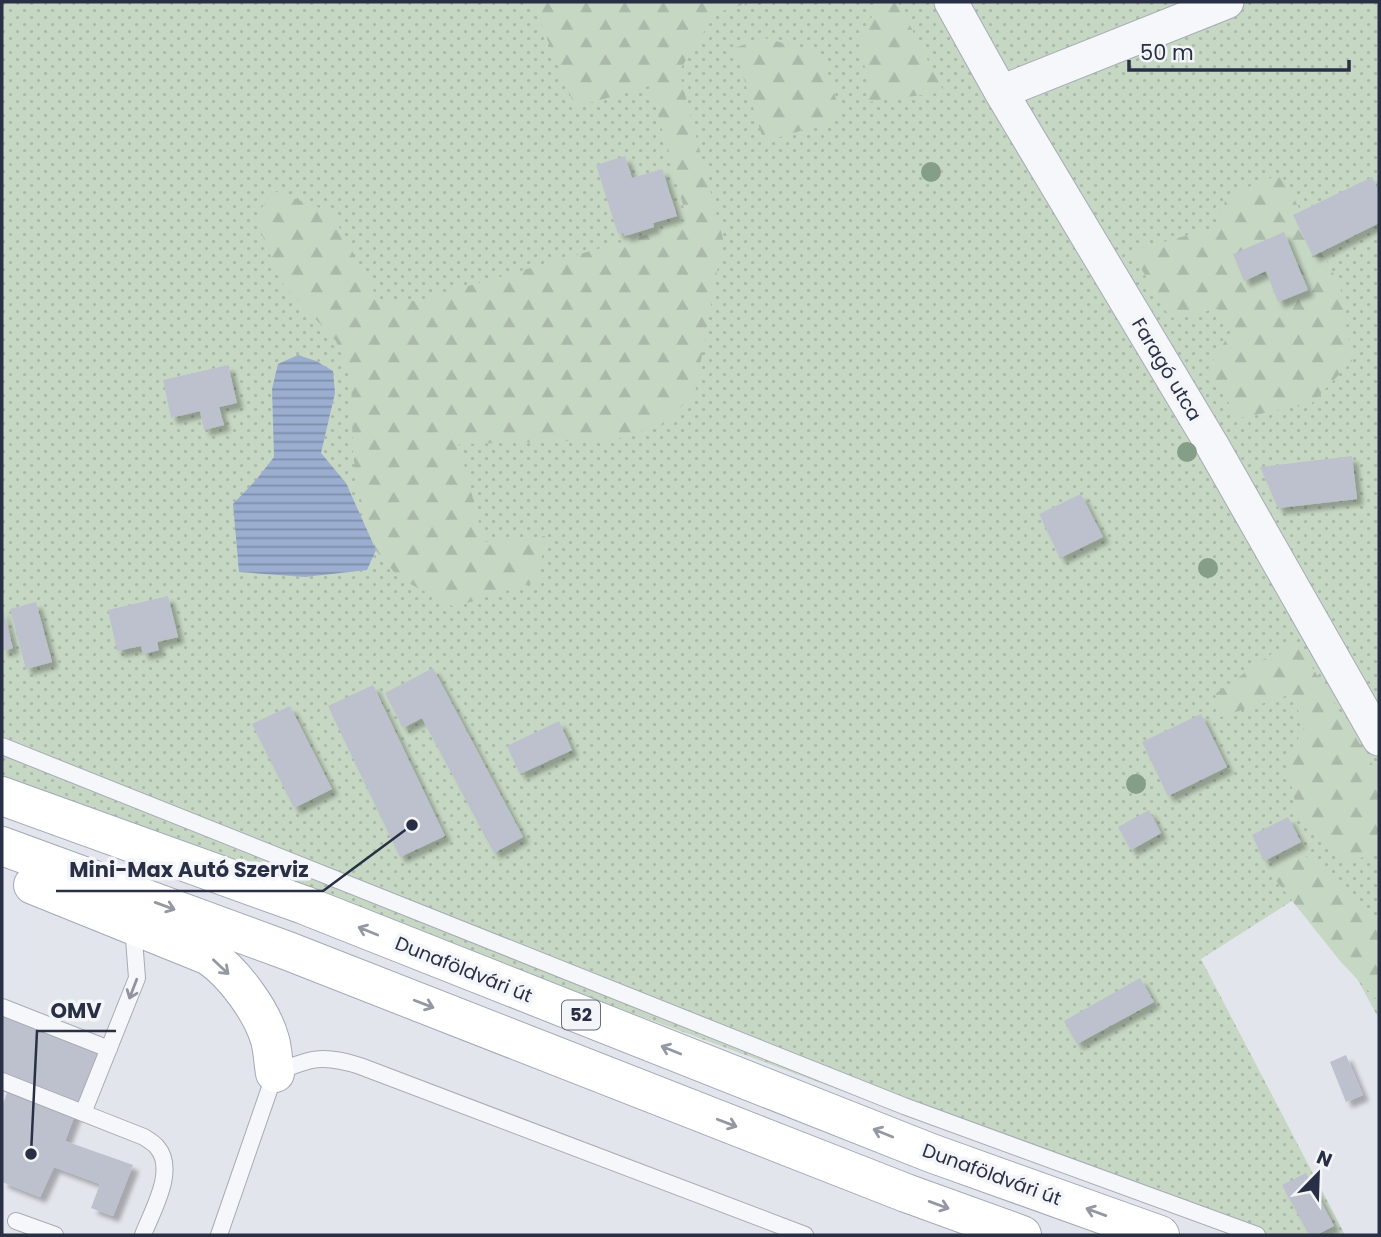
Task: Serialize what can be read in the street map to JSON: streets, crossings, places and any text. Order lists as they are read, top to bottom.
{
  "streets": {
    "main road": ["Dunaföldvári út", "52"],
    "street": ["Faragó utca"]
  },
  "places": ["Mini-Max Autó Szerviz", "OMV"],
  "scale_bar": "50 m",
  "north": "top right"
}
